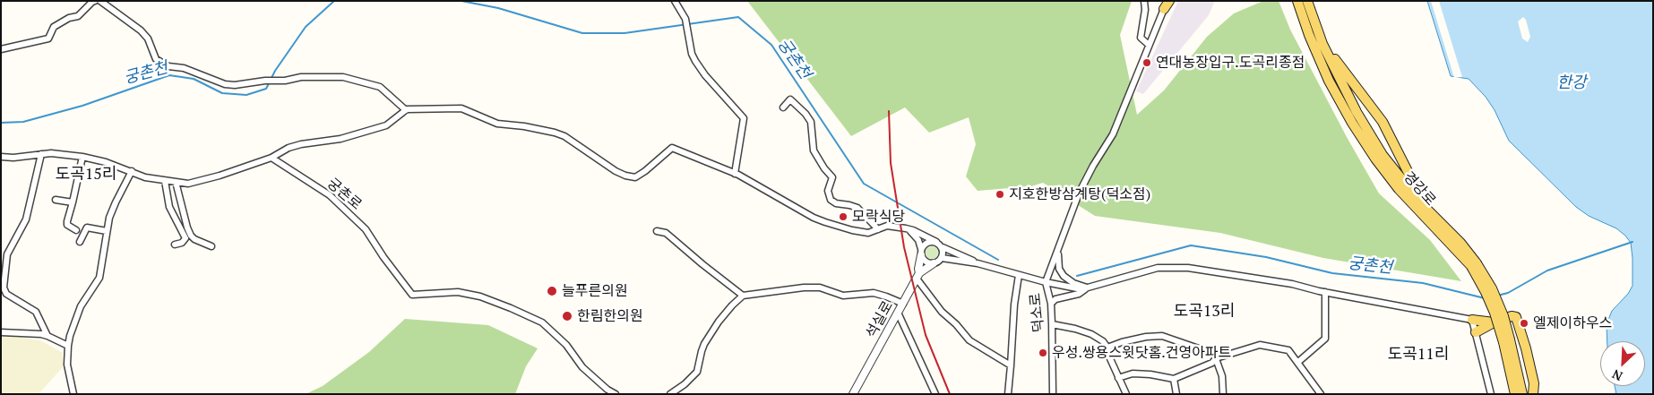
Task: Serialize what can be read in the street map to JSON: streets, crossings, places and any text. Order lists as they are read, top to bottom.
{
  "streets": {
    "main road": ["경강로"],
    "street": ["궁촌로", "덕소로", "석실로"]
  },
  "districts": ["도곡15리", "도곡13리", "도곡11리"],
  "water": ["궁촌천", "한강"],
  "places": [
    "연대농장입구.도곡리종점",
    "지호한방삼계탕(덕소점)",
    "모락식당",
    "늘푸른의원",
    "한림한의원",
    "엘제이하우스",
    "우성.쌍용스윗닷홈.건영아파트"
  ],
  "north": "bottom left"
}
